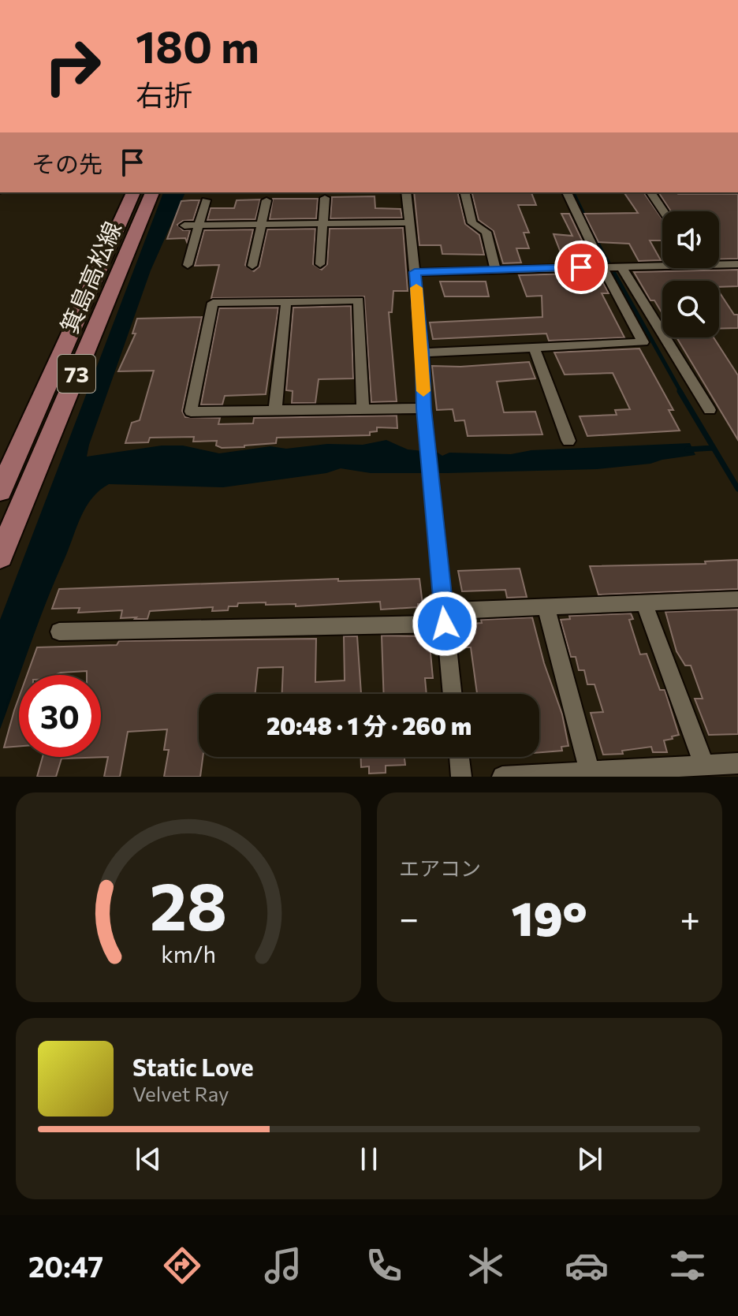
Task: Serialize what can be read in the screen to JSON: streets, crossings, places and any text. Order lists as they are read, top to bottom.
{
  "streets": {
    "main road": ["箕島高松線", "73"]
  },
  "page": {
    "turn": ["180 m", "右折"],
    "then": "その先",
    "limit": "30",
    "trip": "20:48 · 1 分 · 260 m",
    "tile": "エアコン",
    "heat": ["−", "19°", "+"],
    "song": ["Static Love", "Velvet Ray"],
    "tabs": "20:47",
    "gauge": ["28", "km/h"]
  }
}
